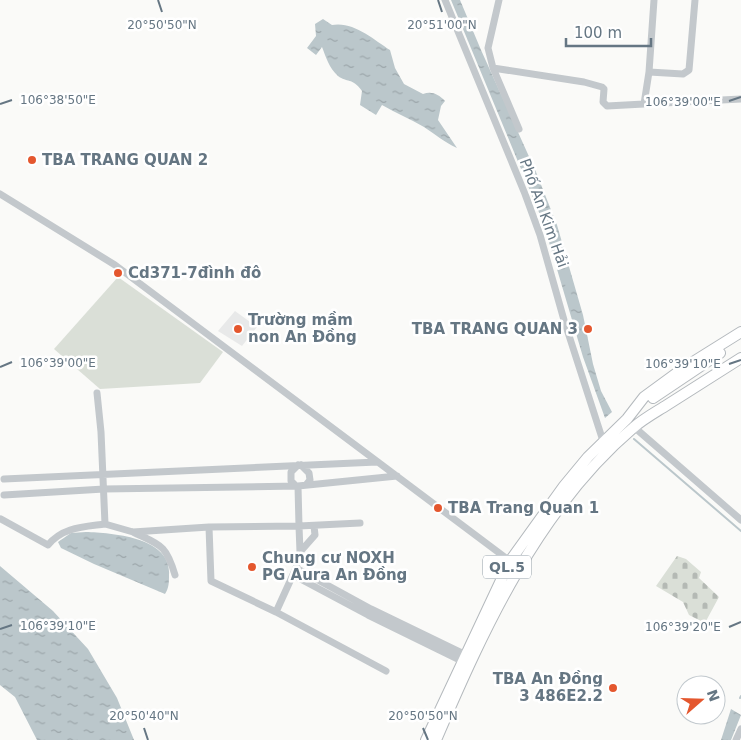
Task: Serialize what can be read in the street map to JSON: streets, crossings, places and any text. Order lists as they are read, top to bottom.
{
  "streets": {
    "highway": ["QL.5"],
    "street": ["Phố An Kim Hải"]
  },
  "crossings": [
    ["Phố An Kim Hải", "QL.5"]
  ],
  "places": [
    "TBA TRANG QUAN 2",
    "Cd371-7đình đô",
    "Trường mầm non An Đồng",
    "TBA TRANG QUAN 3",
    "TBA Trang Quan 1",
    "Chung cư NOXH PG Aura An Đồng",
    "TBA An Đồng 3 486E2.2"
  ],
  "scale_bar": "100 m",
  "north": "right",
  "coordinates": [
    "20°50'50\"N",
    "20°51'00\"N",
    "106°38'50\"E",
    "106°39'00\"E",
    "106°39'10\"E",
    "106°39'20\"E",
    "20°50'40\"N"
  ]
}
